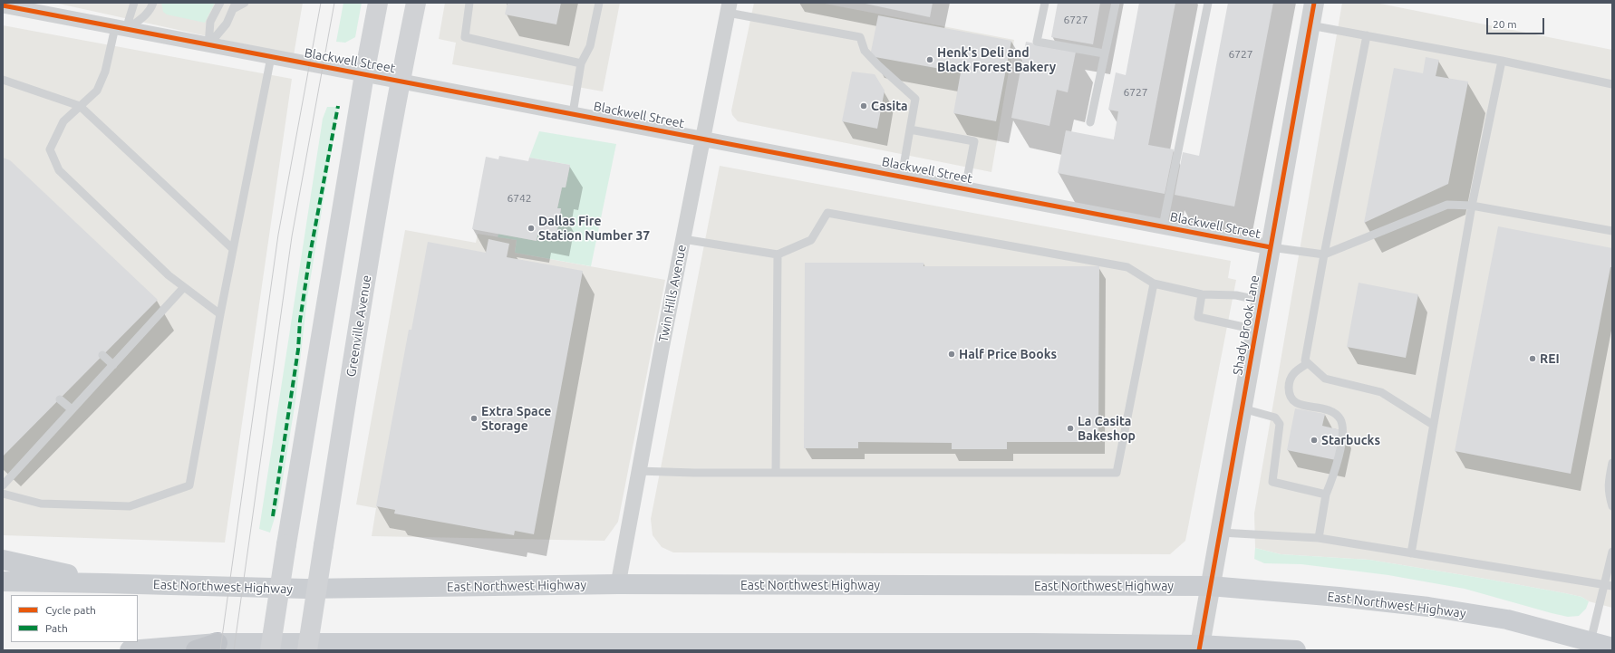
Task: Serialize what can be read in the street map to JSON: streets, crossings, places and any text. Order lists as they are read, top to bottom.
{
  "streets": {
    "main road": ["Greenville Avenue", "East Northwest Highway"],
    "street": ["Blackwell Street", "Twin Hills Avenue", "Shady Brook Lane"]
  },
  "crossings": [
    ["Blackwell Street", "Twin Hills Avenue"],
    ["Blackwell Street", "Shady Brook Lane"],
    ["Blackwell Street", "Greenville Avenue"],
    ["Twin Hills Avenue", "East Northwest Highway"],
    ["Shady Brook Lane", "East Northwest Highway"]
  ],
  "places": [
    "Henk's Deli and Black Forest Bakery",
    "Casita",
    "Dallas Fire Station Number 37",
    "Half Price Books",
    "REI",
    "Extra Space Storage",
    "La Casita Bakeshop",
    "Starbucks"
  ],
  "house_numbers": [
    "6727",
    "6727",
    "6727",
    "6742"
  ],
  "legend": ["Cycle path", "Path"],
  "scale_bar": "20 m"
}
